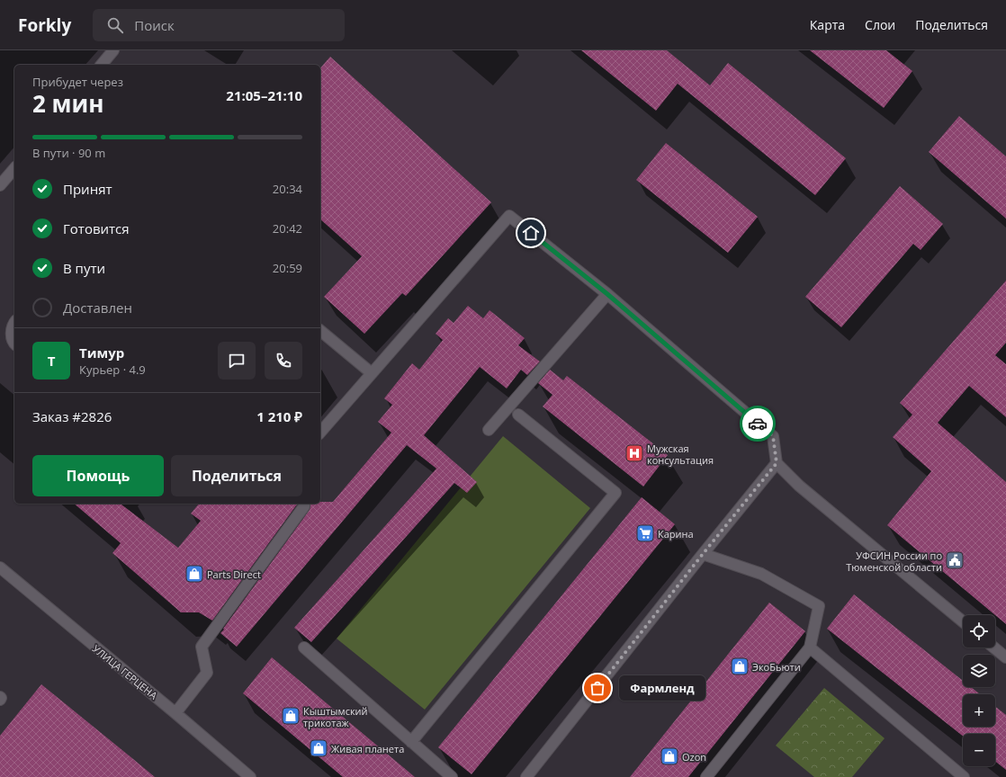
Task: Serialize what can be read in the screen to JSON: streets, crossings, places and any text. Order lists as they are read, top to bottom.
{
  "streets": {
    "street": ["УЛИЦА ГЕРЦЕНА"]
  },
  "places": {
    "hospital": ["Мужская консультация"],
    "supermarket": ["Карина"],
    "public building": ["УФСИН России по Тюменской области"],
    "shop": [
      "Parts Direct",
      "ЭкоБьюти",
      "Кыштымский трикотаж",
      "Живая планета",
      "Ozon"
    ],
    "other": ["Фармленд"]
  },
  "page": {
    "header": "Forkly",
    "search": "Поиск",
    "nav": ["Карта", "Слои", "Поделиться"],
    "heading": ["2 мин", "Прибудет через", "21:05–21:10"],
    "panel": [
      "Тимур",
      "Курьер · 4.9",
      "Заказ #2826",
      "1 210 ₽"
    ],
    "bar": "В пути · 90 m",
    "list": [
      ["Принят", "20:34"],
      ["Готовится", "20:42"],
      ["В пути", "20:59"],
      "Доставлен"
    ],
    "round": "Т",
    "buttons": ["Помощь", "Поделиться"],
    "map_buttons": ["+", "−"],
    "bubble": "Фармленд"
  }
}
